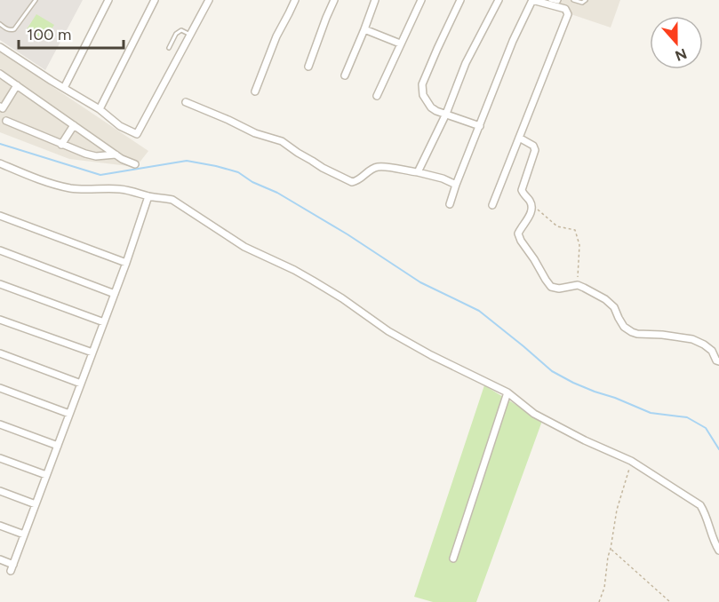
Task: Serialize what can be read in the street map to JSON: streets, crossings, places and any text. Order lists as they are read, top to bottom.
{
  "scale_bar": "100 m",
  "north": "bottom"
}
